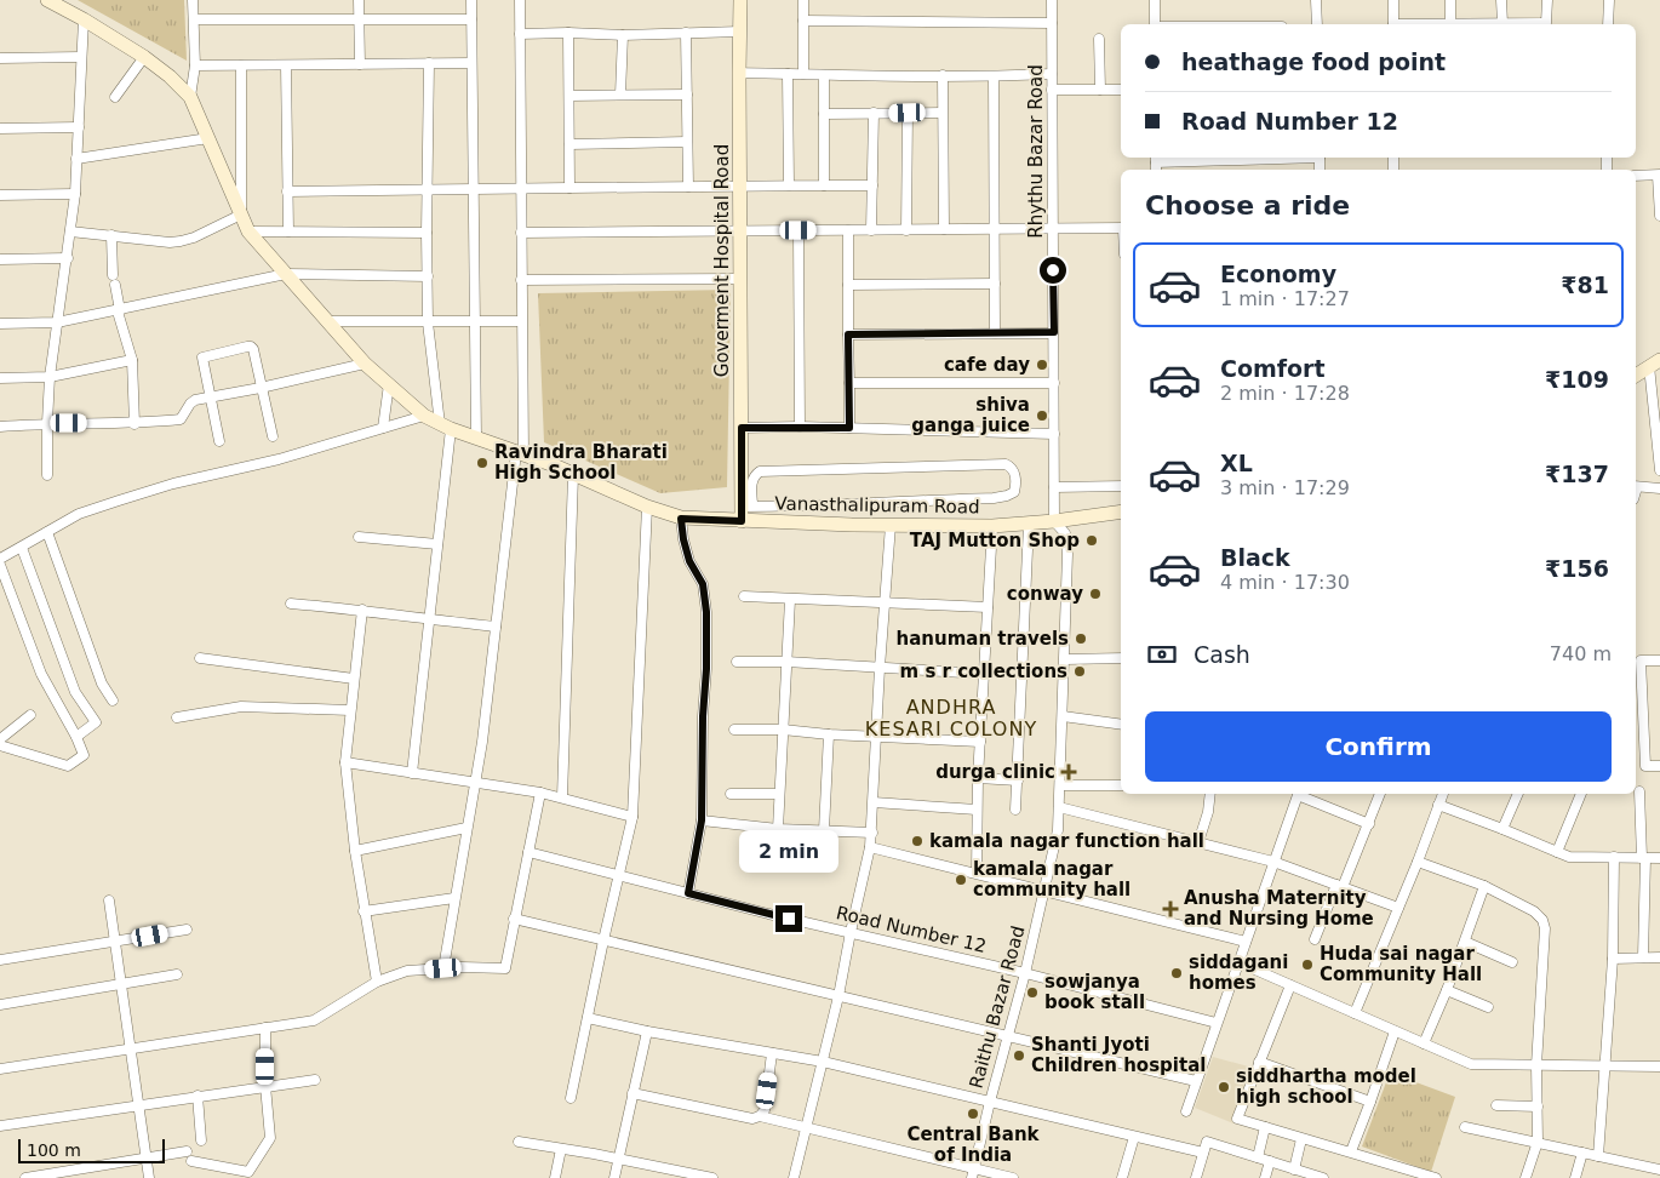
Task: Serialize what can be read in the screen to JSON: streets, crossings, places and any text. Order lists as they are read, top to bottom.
{
  "streets": {
    "street": [
      "Rhythu Bazar Road",
      "Goverment Hospital Road",
      "Vanasthalipuram Road",
      "Road Number 12",
      "Raithu Bazar Road"
    ]
  },
  "crossings": [
    ["Rhythu Bazar Road", "Vanasthalipuram Road"],
    ["Rhythu Bazar Road", "Raithu Bazar Road"],
    ["Goverment Hospital Road", "Vanasthalipuram Road"],
    ["Vanasthalipuram Road", "Raithu Bazar Road"],
    ["Road Number 12", "Raithu Bazar Road"]
  ],
  "districts": ["ANDHRA KESARI COLONY"],
  "places": {
    "other": [
      "cafe day",
      "shiva ganga juice",
      "Ravindra Bharati High School",
      "TAJ Mutton Shop",
      "conway",
      "hanuman travels",
      "m s r collections",
      "kamala nagar function hall",
      "kamala nagar community hall",
      "Huda sai nagar Community Hall",
      "siddagani homes",
      "sowjanya book stall",
      "Shanti Jyoti Children hospital",
      "siddhartha model high school",
      "Central Bank of India"
    ],
    "health": ["durga clinic", "Anusha Maternity and Nursing Home"]
  },
  "scale_bar": "100 m",
  "page": {
    "banner": ["heathage food point", "Road Number 12"],
    "heading": "Choose a ride",
    "list": [
      {
        "name": "Economy",
        "note": "1 min · 17:27",
        "value": "₹81"
      },
      {
        "name": "Comfort",
        "note": "2 min · 17:28",
        "value": "₹109"
      },
      {
        "name": "XL",
        "note": "3 min · 17:29",
        "value": "₹137"
      },
      {
        "name": "Black",
        "note": "4 min · 17:30",
        "value": "₹156"
      }
    ],
    "pay": ["Cash", "740 m"],
    "buttons": "Confirm",
    "bubble": "2 min",
    "scale": "100 m"
  }
}
